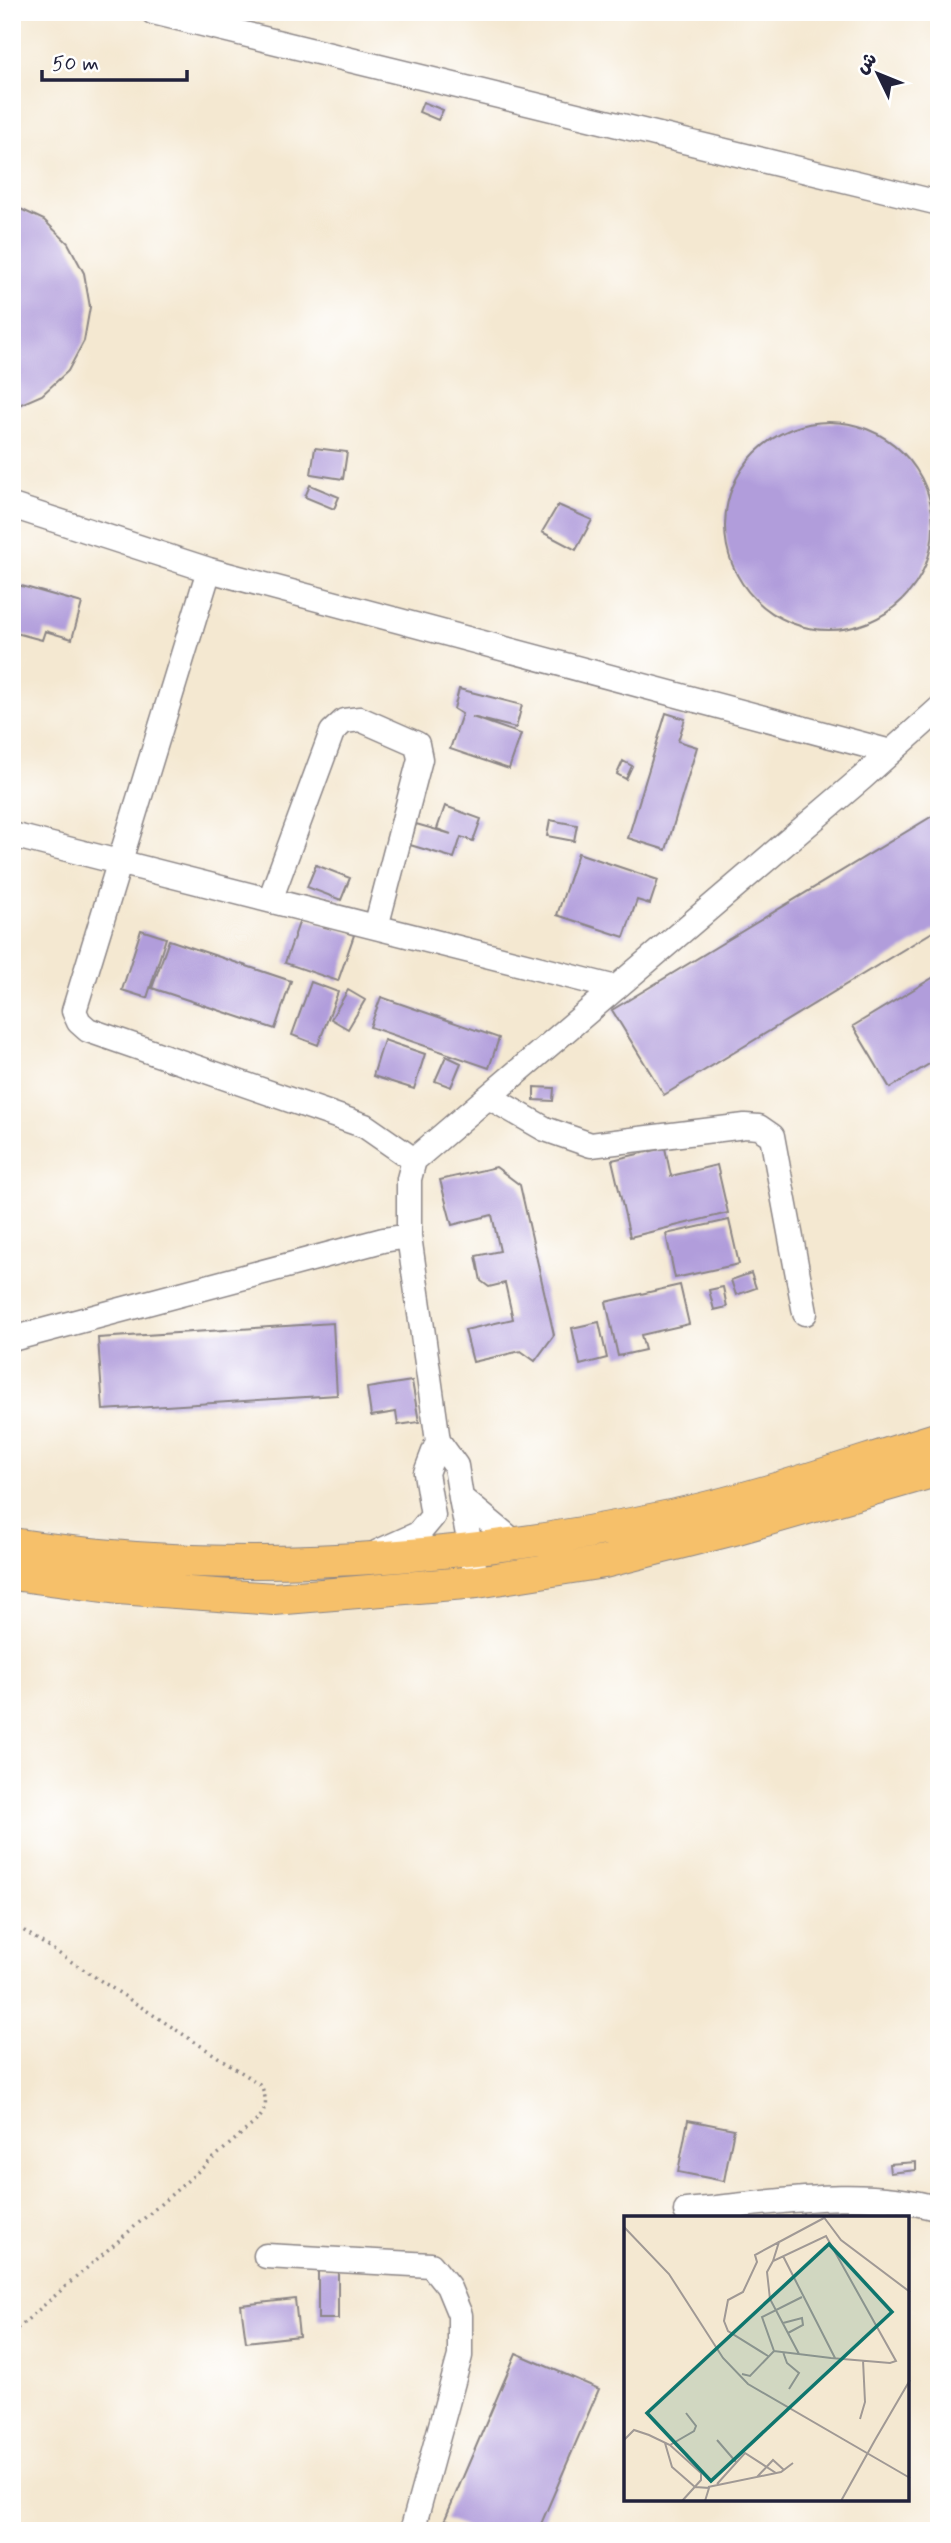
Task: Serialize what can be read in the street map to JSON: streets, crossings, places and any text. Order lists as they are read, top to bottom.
{
  "scale_bar": "50 m",
  "north": "top left"
}
